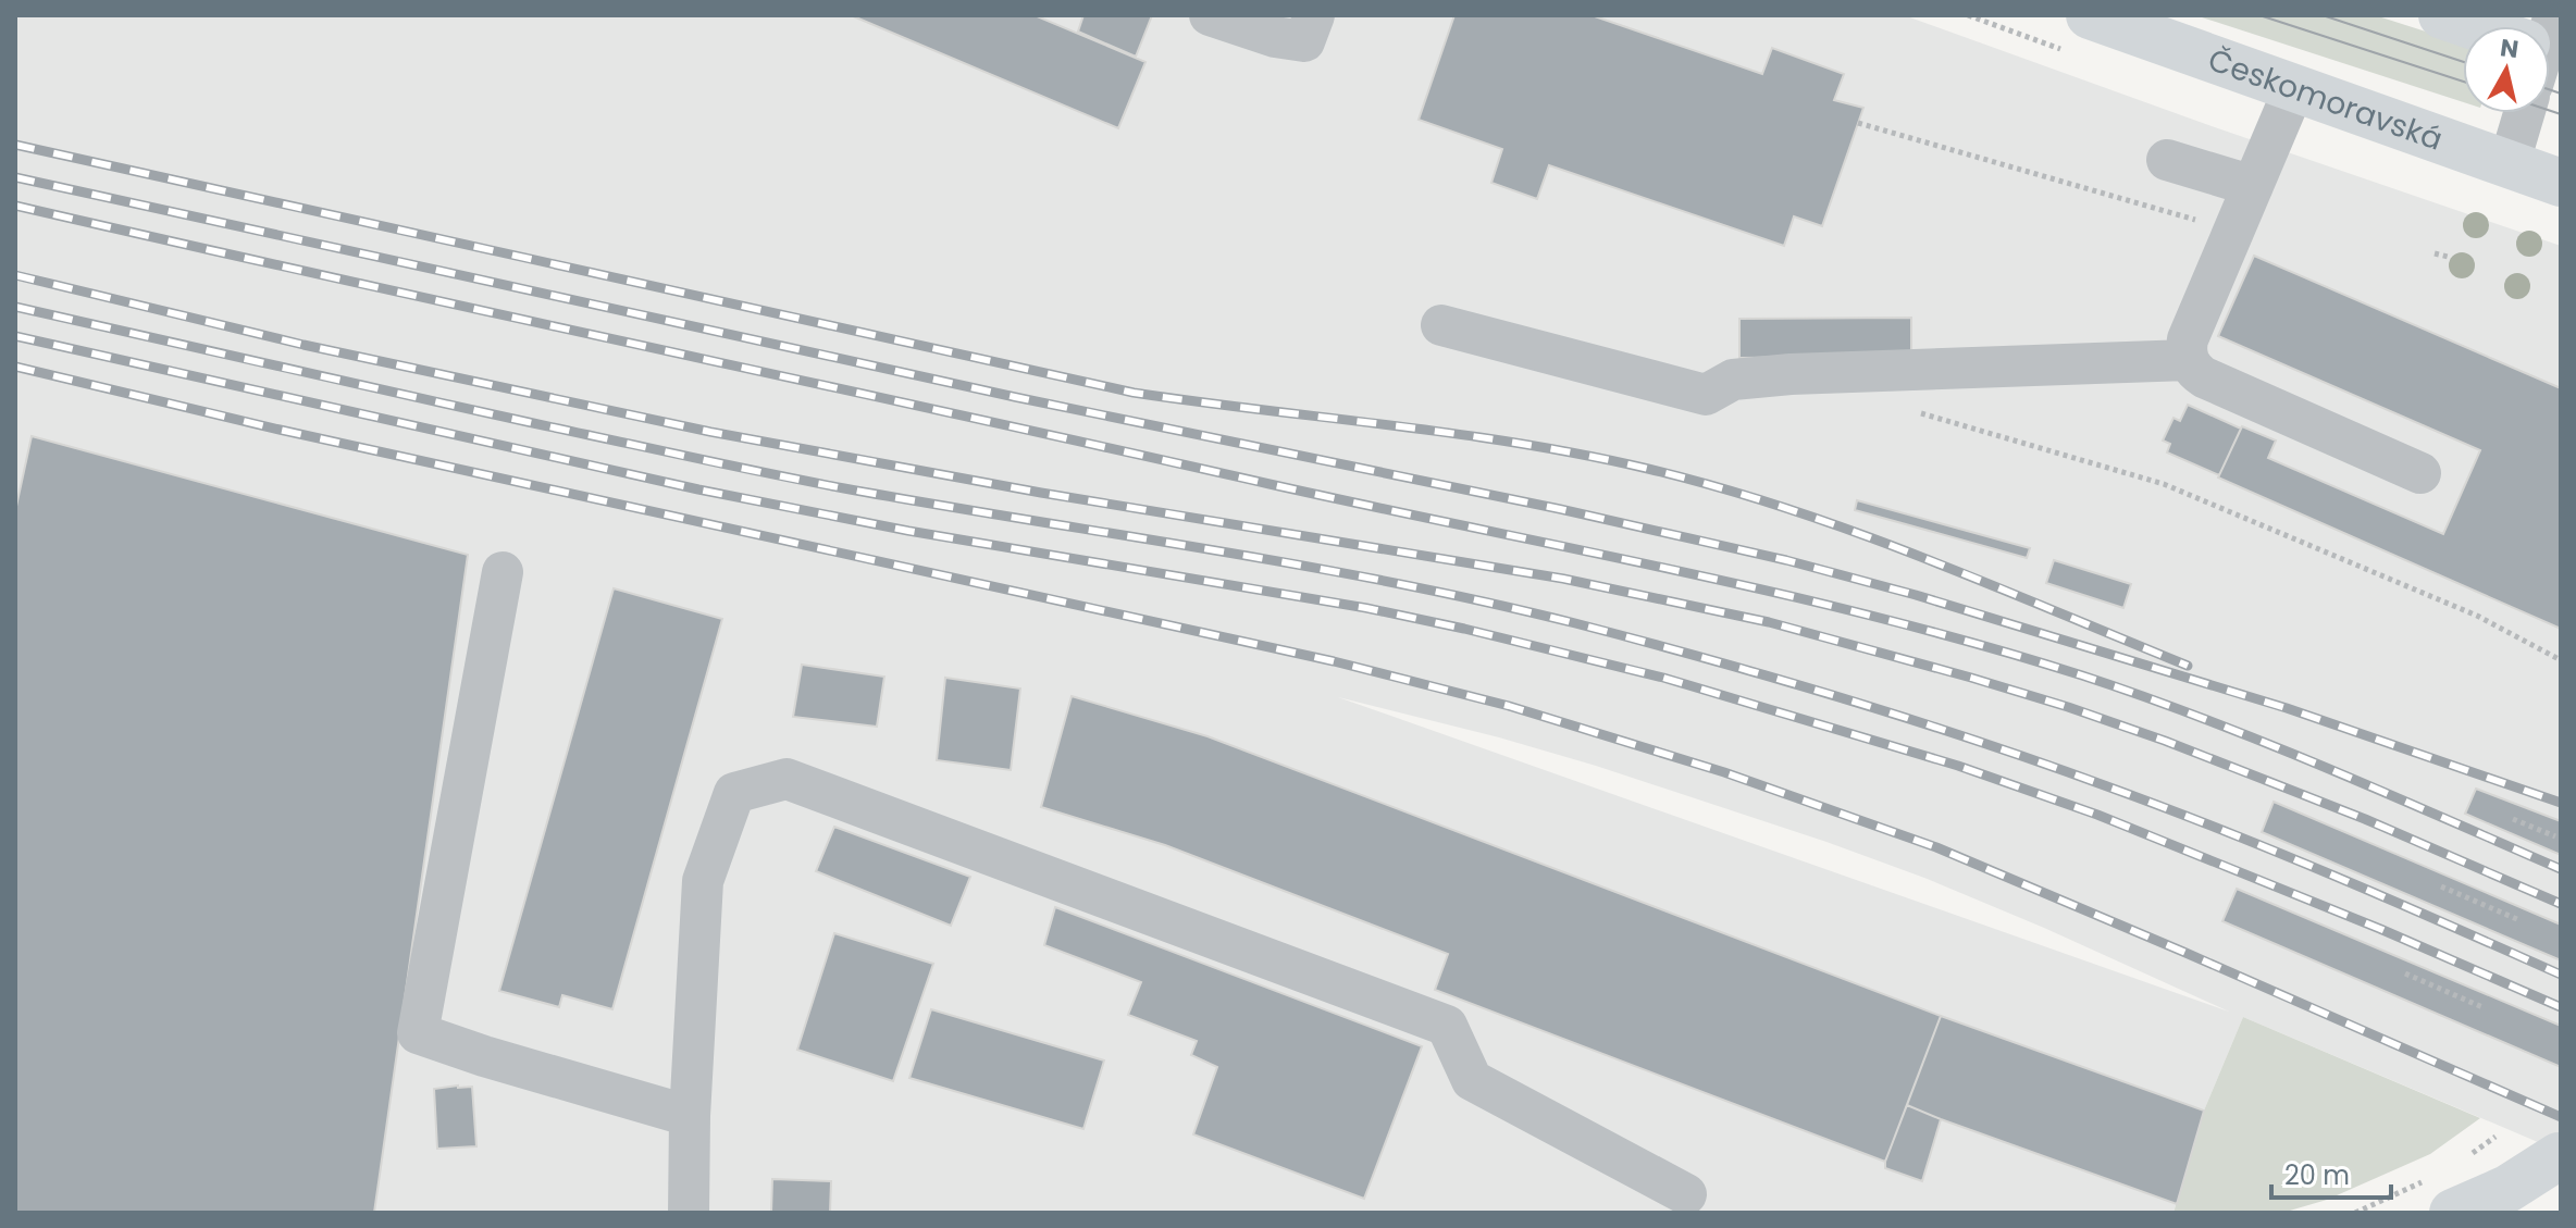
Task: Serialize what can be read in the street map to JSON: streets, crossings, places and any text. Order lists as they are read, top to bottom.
{
  "streets": {
    "main road": ["Českomoravská"]
  },
  "scale_bar": "20 m",
  "north": "top"
}
